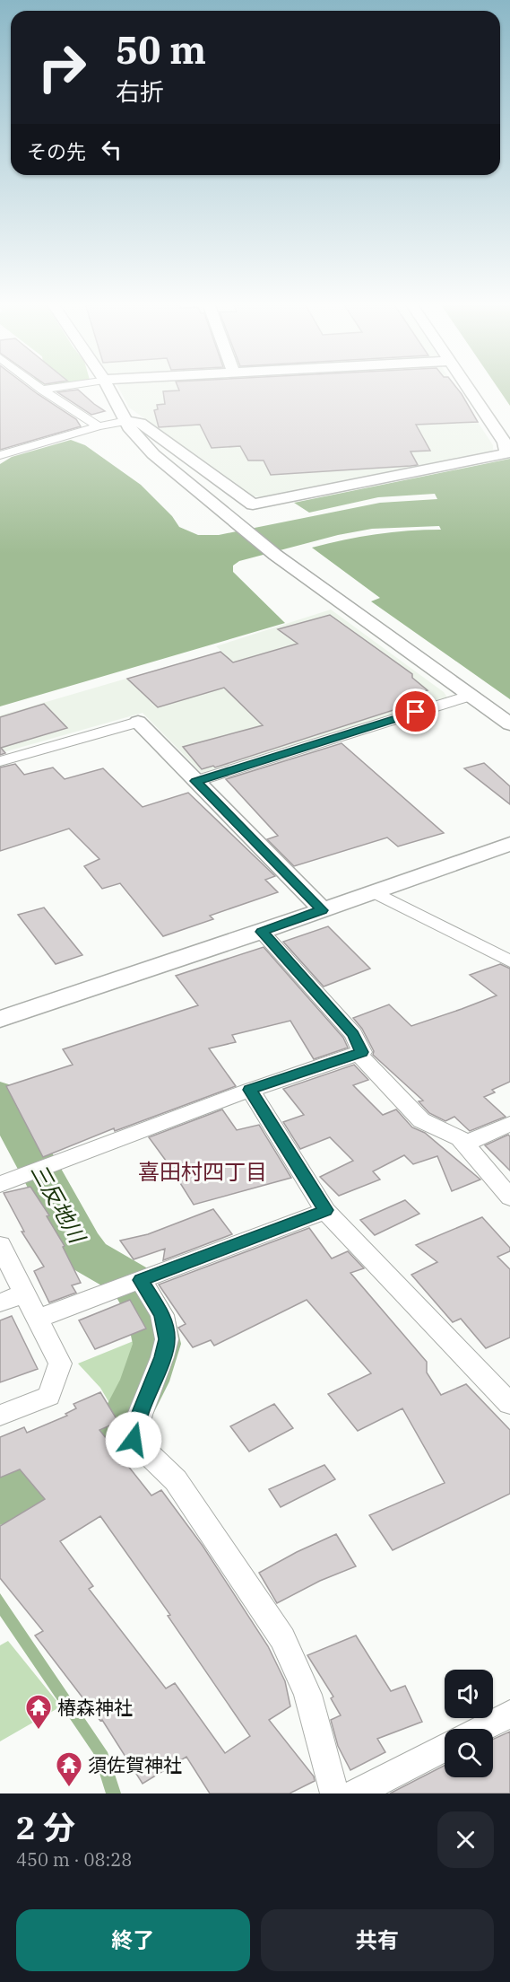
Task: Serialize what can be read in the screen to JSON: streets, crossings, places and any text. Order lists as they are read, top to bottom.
{
  "districts": ["喜田村四丁目"],
  "water": ["三反地川"],
  "places": {
    "temple": ["椿森神社", "須佐賀神社"]
  },
  "page": {
    "turn": ["50 m", "右折"],
    "then": "その先",
    "heading": ["2 分", "450 m · 08:28"],
    "buttons": ["終了", "共有"]
  }
}
